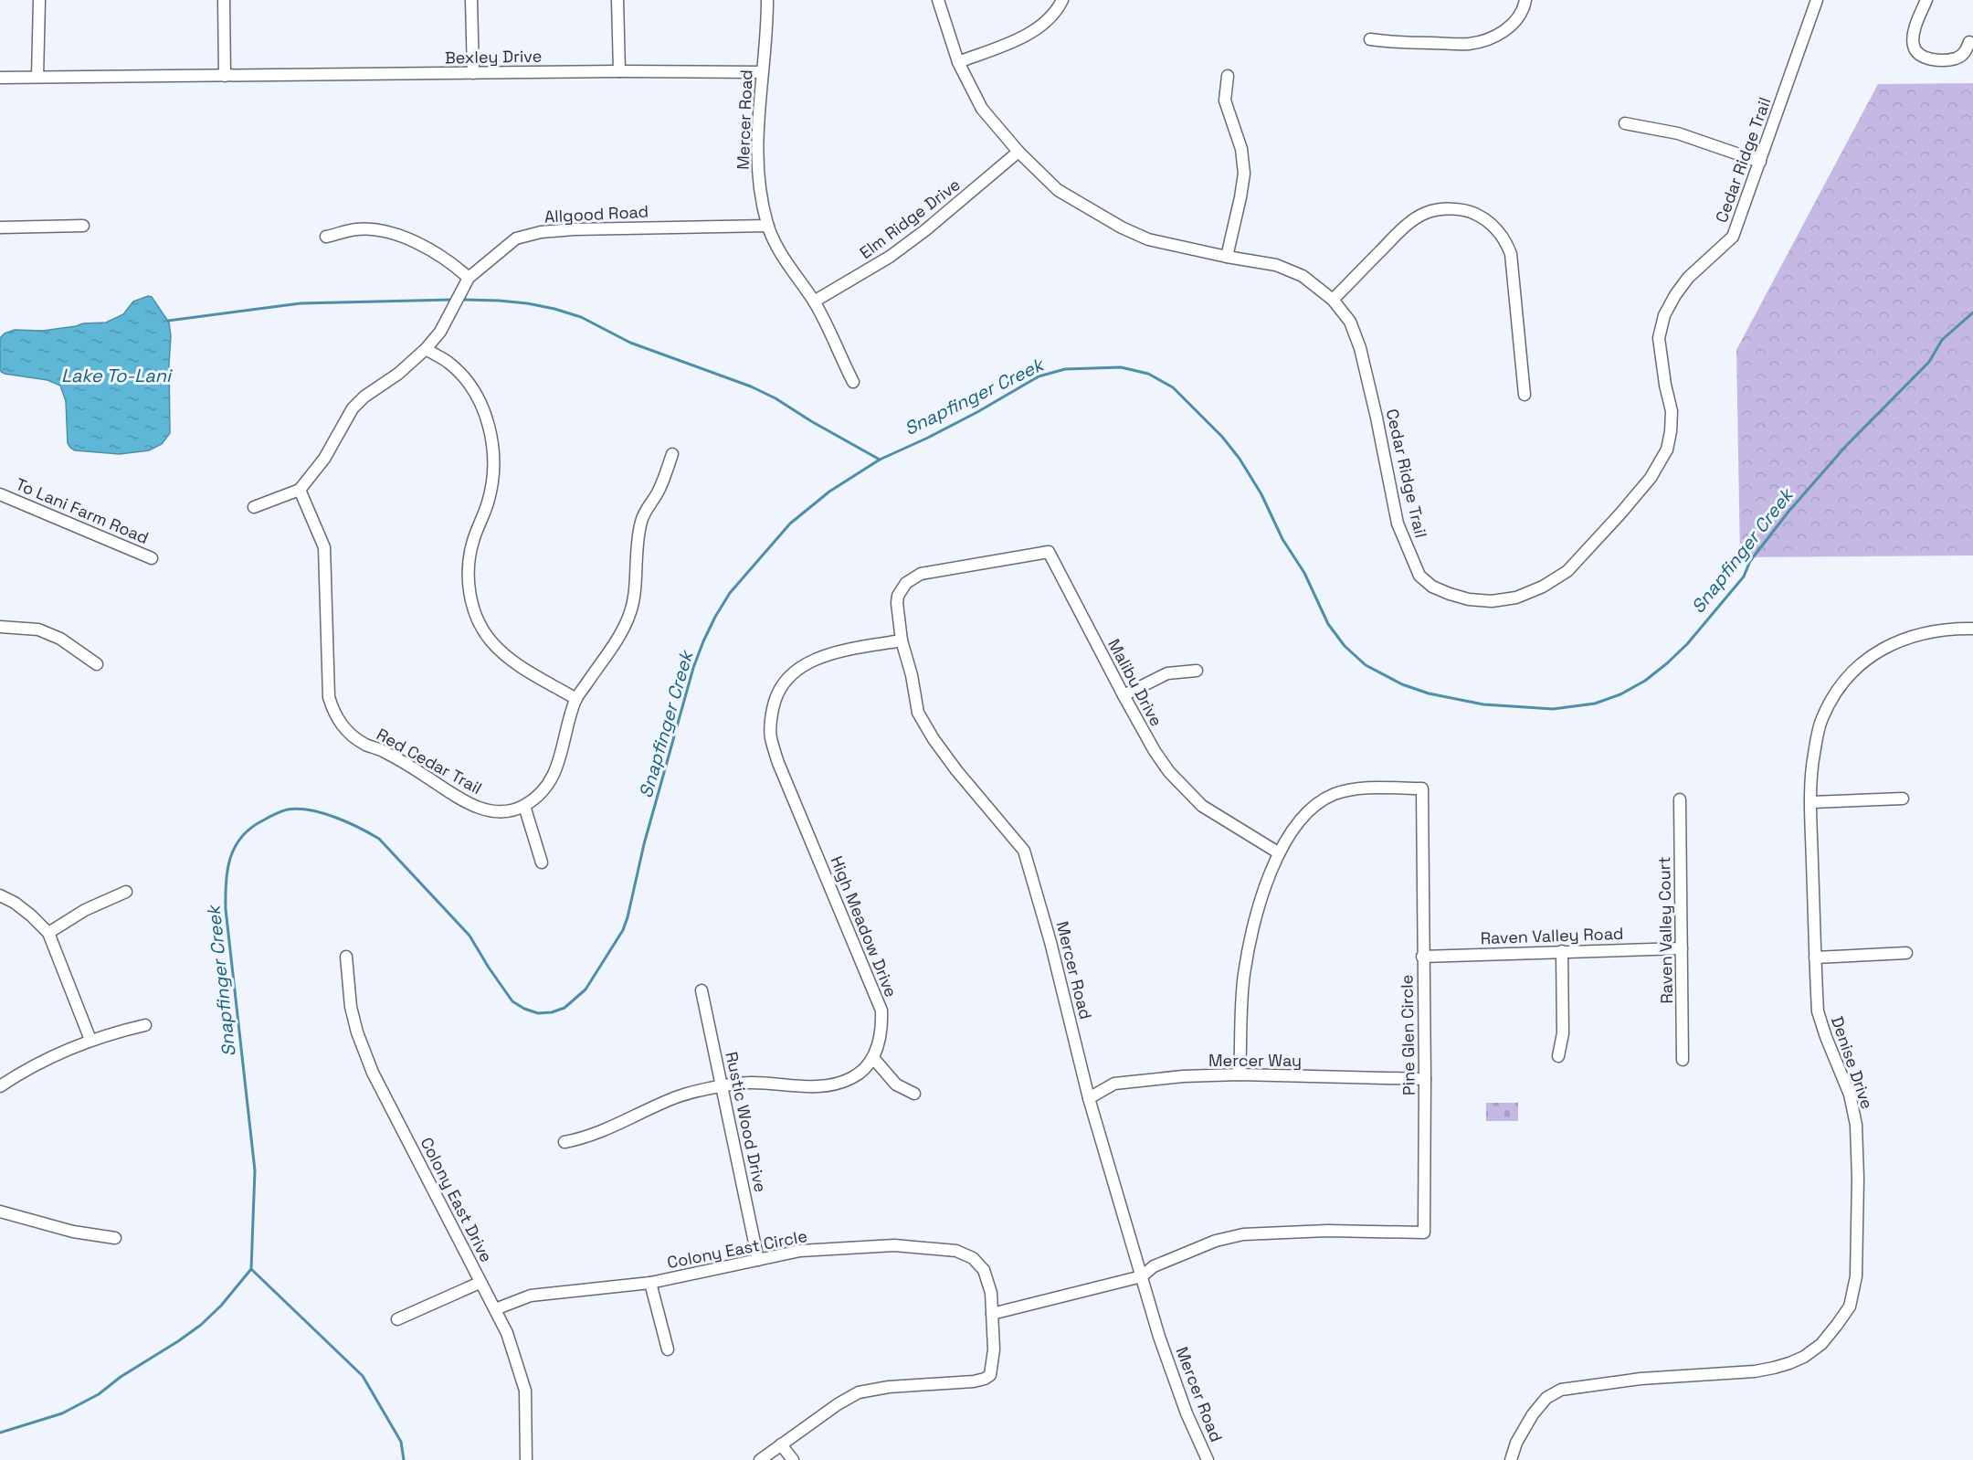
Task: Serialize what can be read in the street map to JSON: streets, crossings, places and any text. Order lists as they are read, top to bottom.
{
  "streets": {
    "street": [
      "Bexley Drive",
      "Mercer Road",
      "Cedar Ridge Trail",
      "Allgood Road",
      "Elm Ridge Drive",
      "To Lani Farm Road",
      "Malibu Drive",
      "Red Cedar Trail",
      "High Meadow Drive",
      "Raven Valley Court",
      "Raven Valley Road",
      "Pine Glen Circle",
      "Mercer Way",
      "Denise Drive",
      "Rustic Wood Drive",
      "Colony East Drive",
      "Colony East Circle"
    ]
  },
  "crossings": [
    ["Bexley Drive", "Mercer Road"],
    ["Mercer Road", "Allgood Road"],
    ["Mercer Road", "Elm Ridge Drive"],
    ["Mercer Road", "Malibu Drive"],
    ["Mercer Road", "High Meadow Drive"],
    ["Mercer Road", "Pine Glen Circle"],
    ["Mercer Road", "Mercer Way"],
    ["Cedar Ridge Trail", "Elm Ridge Drive"],
    ["Allgood Road", "Red Cedar Trail"],
    ["Malibu Drive", "Pine Glen Circle"],
    ["Raven Valley Court", "Raven Valley Road"],
    ["Raven Valley Road", "Pine Glen Circle"],
    ["Pine Glen Circle", "Mercer Way"],
    ["Pine Glen Circle", "Colony East Circle"],
    ["Rustic Wood Drive", "Colony East Circle"],
    ["Colony East Drive", "Colony East Circle"]
  ],
  "water": ["Lake To-Lani", "Snapfinger Creek"]
}
